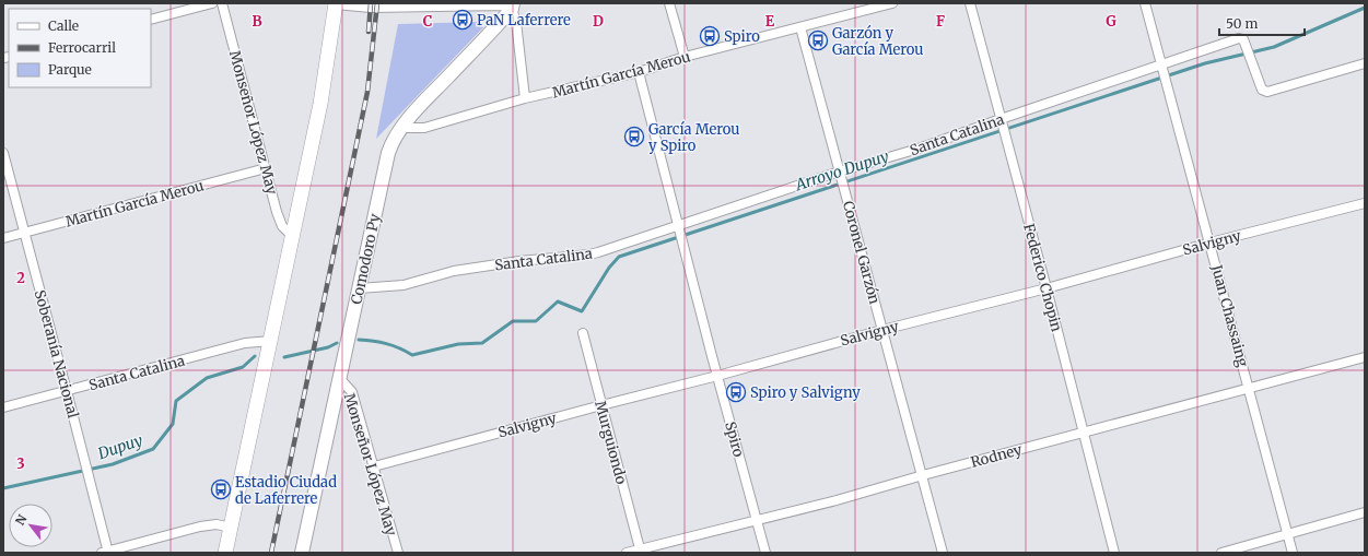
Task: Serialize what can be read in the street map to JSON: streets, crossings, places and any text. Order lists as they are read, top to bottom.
{
  "streets": {
    "main road": ["Comodoro Py"],
    "street": [
      "Martín García Merou",
      "Monseñor López May",
      "Santa Catalina",
      "Salvigny",
      "Coronel Garzón",
      "Federico Chopin",
      "Juan Chassaing",
      "Soberanía Nacional",
      "Spiro",
      "Murguiondo",
      "Rodney"
    ]
  },
  "crossings": [
    ["Martín García Merou", "Monseñor López May"],
    ["Martín García Merou", "Coronel Garzón"],
    ["Martín García Merou", "Comodoro Py"],
    ["Martín García Merou", "Soberanía Nacional"],
    ["Martín García Merou", "Spiro"],
    ["Monseñor López May", "Salvigny"],
    ["Monseñor López May", "Comodoro Py"],
    ["Santa Catalina", "Coronel Garzón"],
    ["Santa Catalina", "Comodoro Py"],
    ["Santa Catalina", "Federico Chopin"],
    ["Santa Catalina", "Juan Chassaing"],
    ["Santa Catalina", "Soberanía Nacional"],
    ["Santa Catalina", "Spiro"],
    ["Salvigny", "Coronel Garzón"],
    ["Salvigny", "Federico Chopin"],
    ["Salvigny", "Juan Chassaing"],
    ["Salvigny", "Spiro"],
    ["Salvigny", "Murguiondo"],
    ["Coronel Garzón", "Rodney"],
    ["Federico Chopin", "Rodney"],
    ["Juan Chassaing", "Rodney"],
    ["Spiro", "Rodney"],
    ["Murguiondo", "Rodney"]
  ],
  "water": ["Arroyo Dupuy", "Dupuy"],
  "places": {
    "bus stop": [
      "PaN Laferrere",
      "Spiro",
      "Garzón y García Merou",
      "García Merou y Spiro",
      "Spiro y Salvigny",
      "Estadio Ciudad de Laferrere"
    ]
  },
  "legend": ["Calle", "Ferrocarril", "Parque"],
  "scale_bar": "50 m",
  "north": "top left",
  "grid": {
    "columns": [
      "B",
      "C",
      "D",
      "E",
      "F",
      "G"
    ],
    "rows": ["2", "3"]
  }
}
